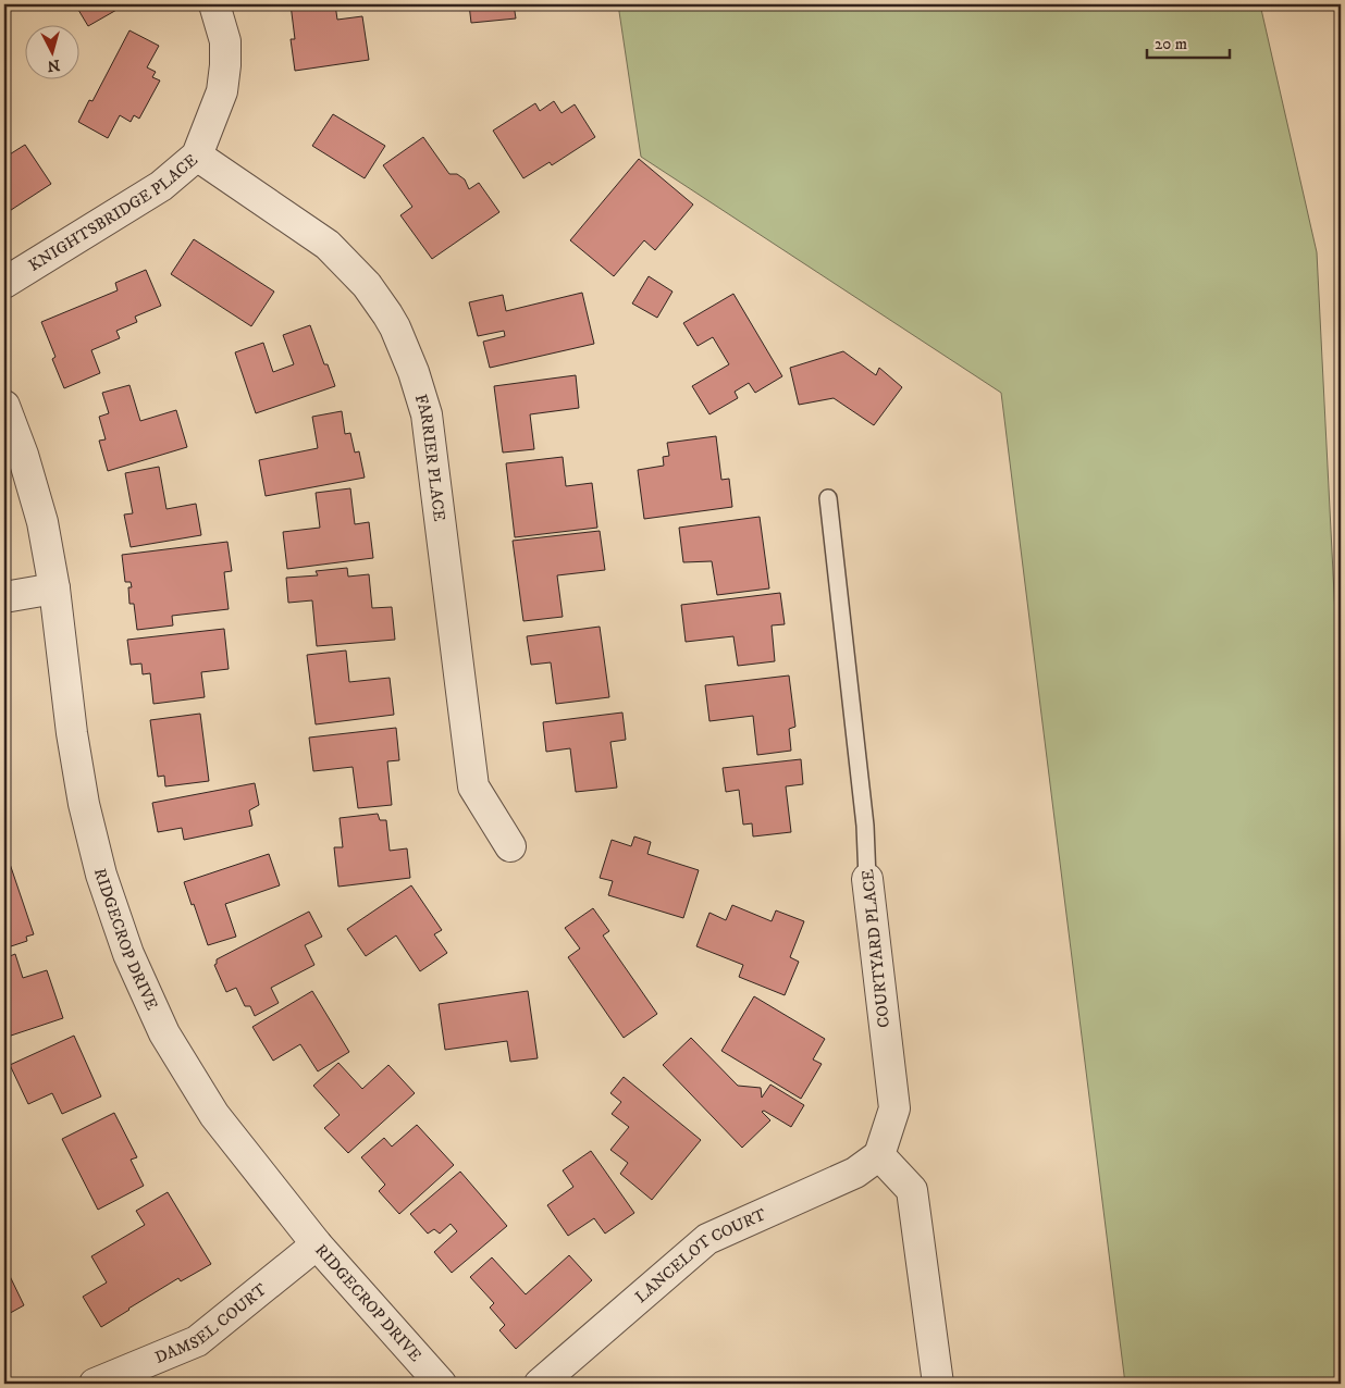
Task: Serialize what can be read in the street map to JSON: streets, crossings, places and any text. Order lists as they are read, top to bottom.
{
  "streets": {
    "street": [
      "KNIGHTSBRIDGE PLACE",
      "FARRIER PLACE",
      "RIDGECROP DRIVE",
      "COURTYARD PLACE",
      "LANCELOT COURT",
      "DAMSEL COURT"
    ]
  },
  "crossings": [
    ["KNIGHTSBRIDGE PLACE", "FARRIER PLACE"],
    ["RIDGECROP DRIVE", "DAMSEL COURT"],
    ["COURTYARD PLACE", "LANCELOT COURT"]
  ],
  "scale_bar": "20 m",
  "north": "bottom"
}
